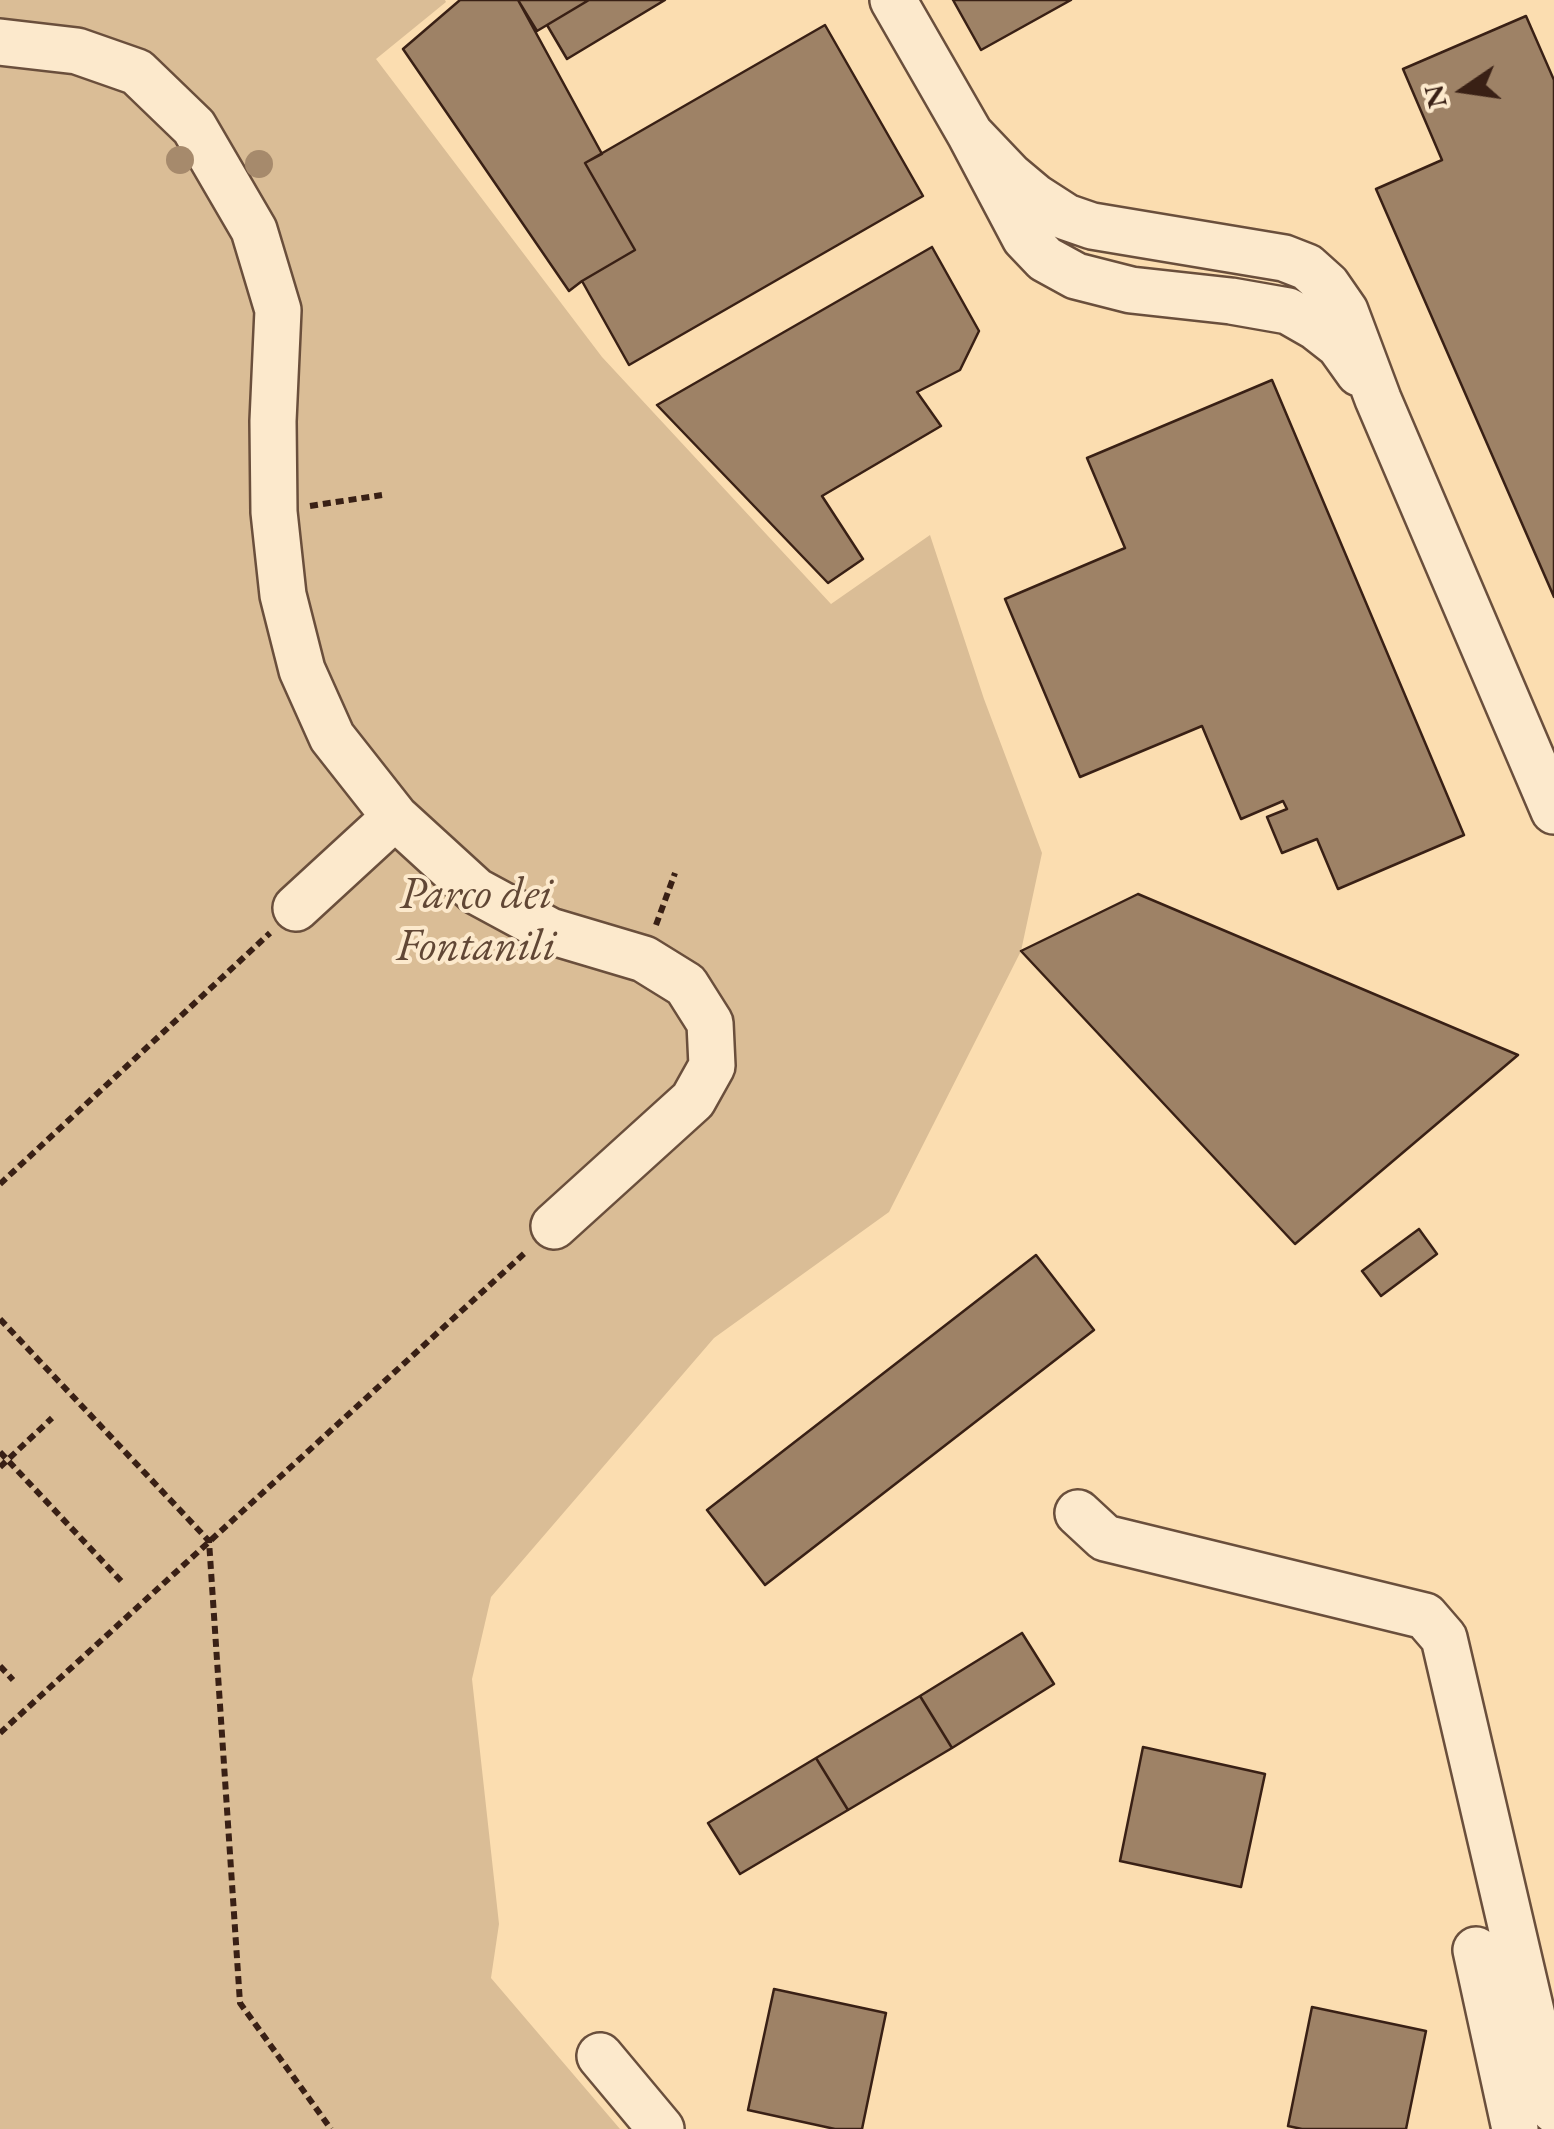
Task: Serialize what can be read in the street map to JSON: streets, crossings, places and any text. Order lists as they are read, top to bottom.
{
  "parks": ["Parco dei Fontanili"],
  "north": "left"
}
